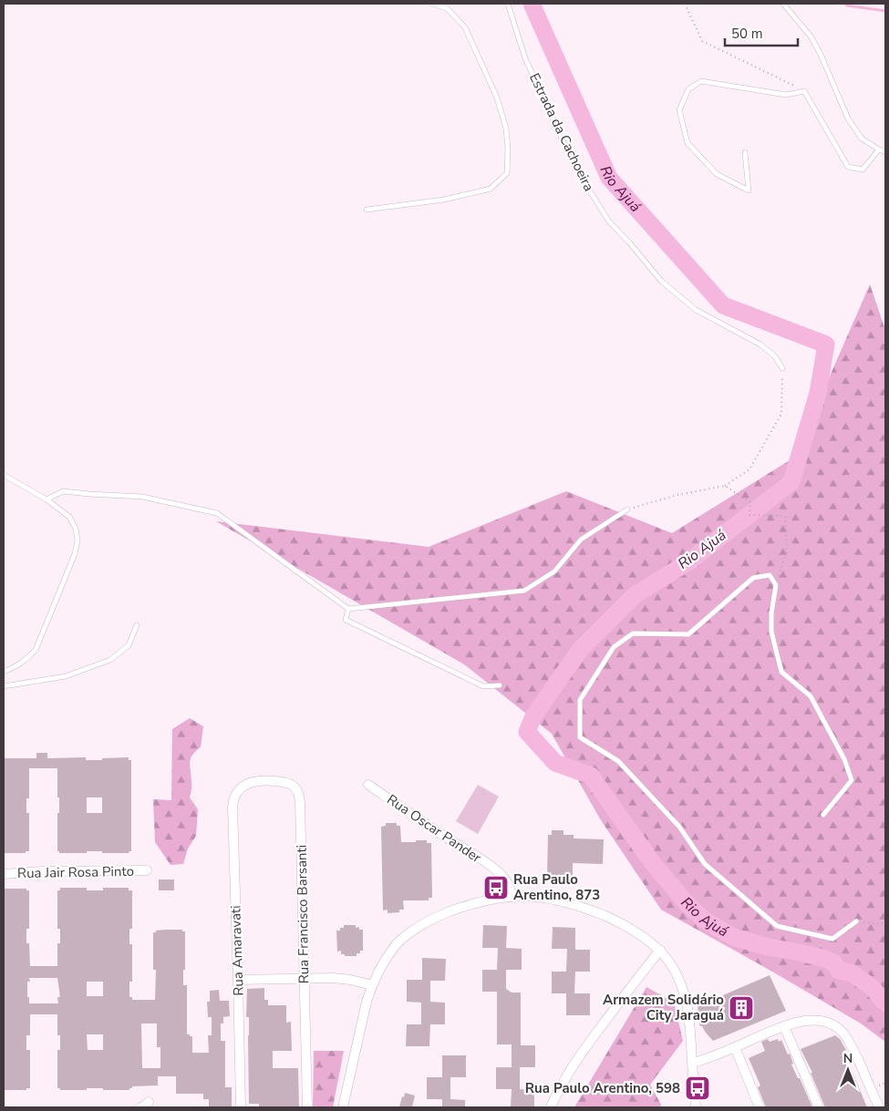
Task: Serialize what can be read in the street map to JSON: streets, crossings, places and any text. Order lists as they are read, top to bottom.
{
  "streets": {
    "street": [
      "Rua Oscar Pander",
      "Rua Jair Rosa Pinto",
      "Rua Francisco Barsanti",
      "Rua Amaravati"
    ],
    "lane": ["Estrada da Cachoeira"]
  },
  "crossings": [
    ["Rua Francisco Barsanti", "Rua Amaravati"]
  ],
  "water": ["Rio Ajuá"],
  "places": {
    "bus stop": ["Rua Paulo Arentino, 873", "Rua Paulo Arentino, 598"],
    "building": ["Armazem Solidário City Jaraguá"]
  },
  "scale_bar": "50 m",
  "north": "top"
}
